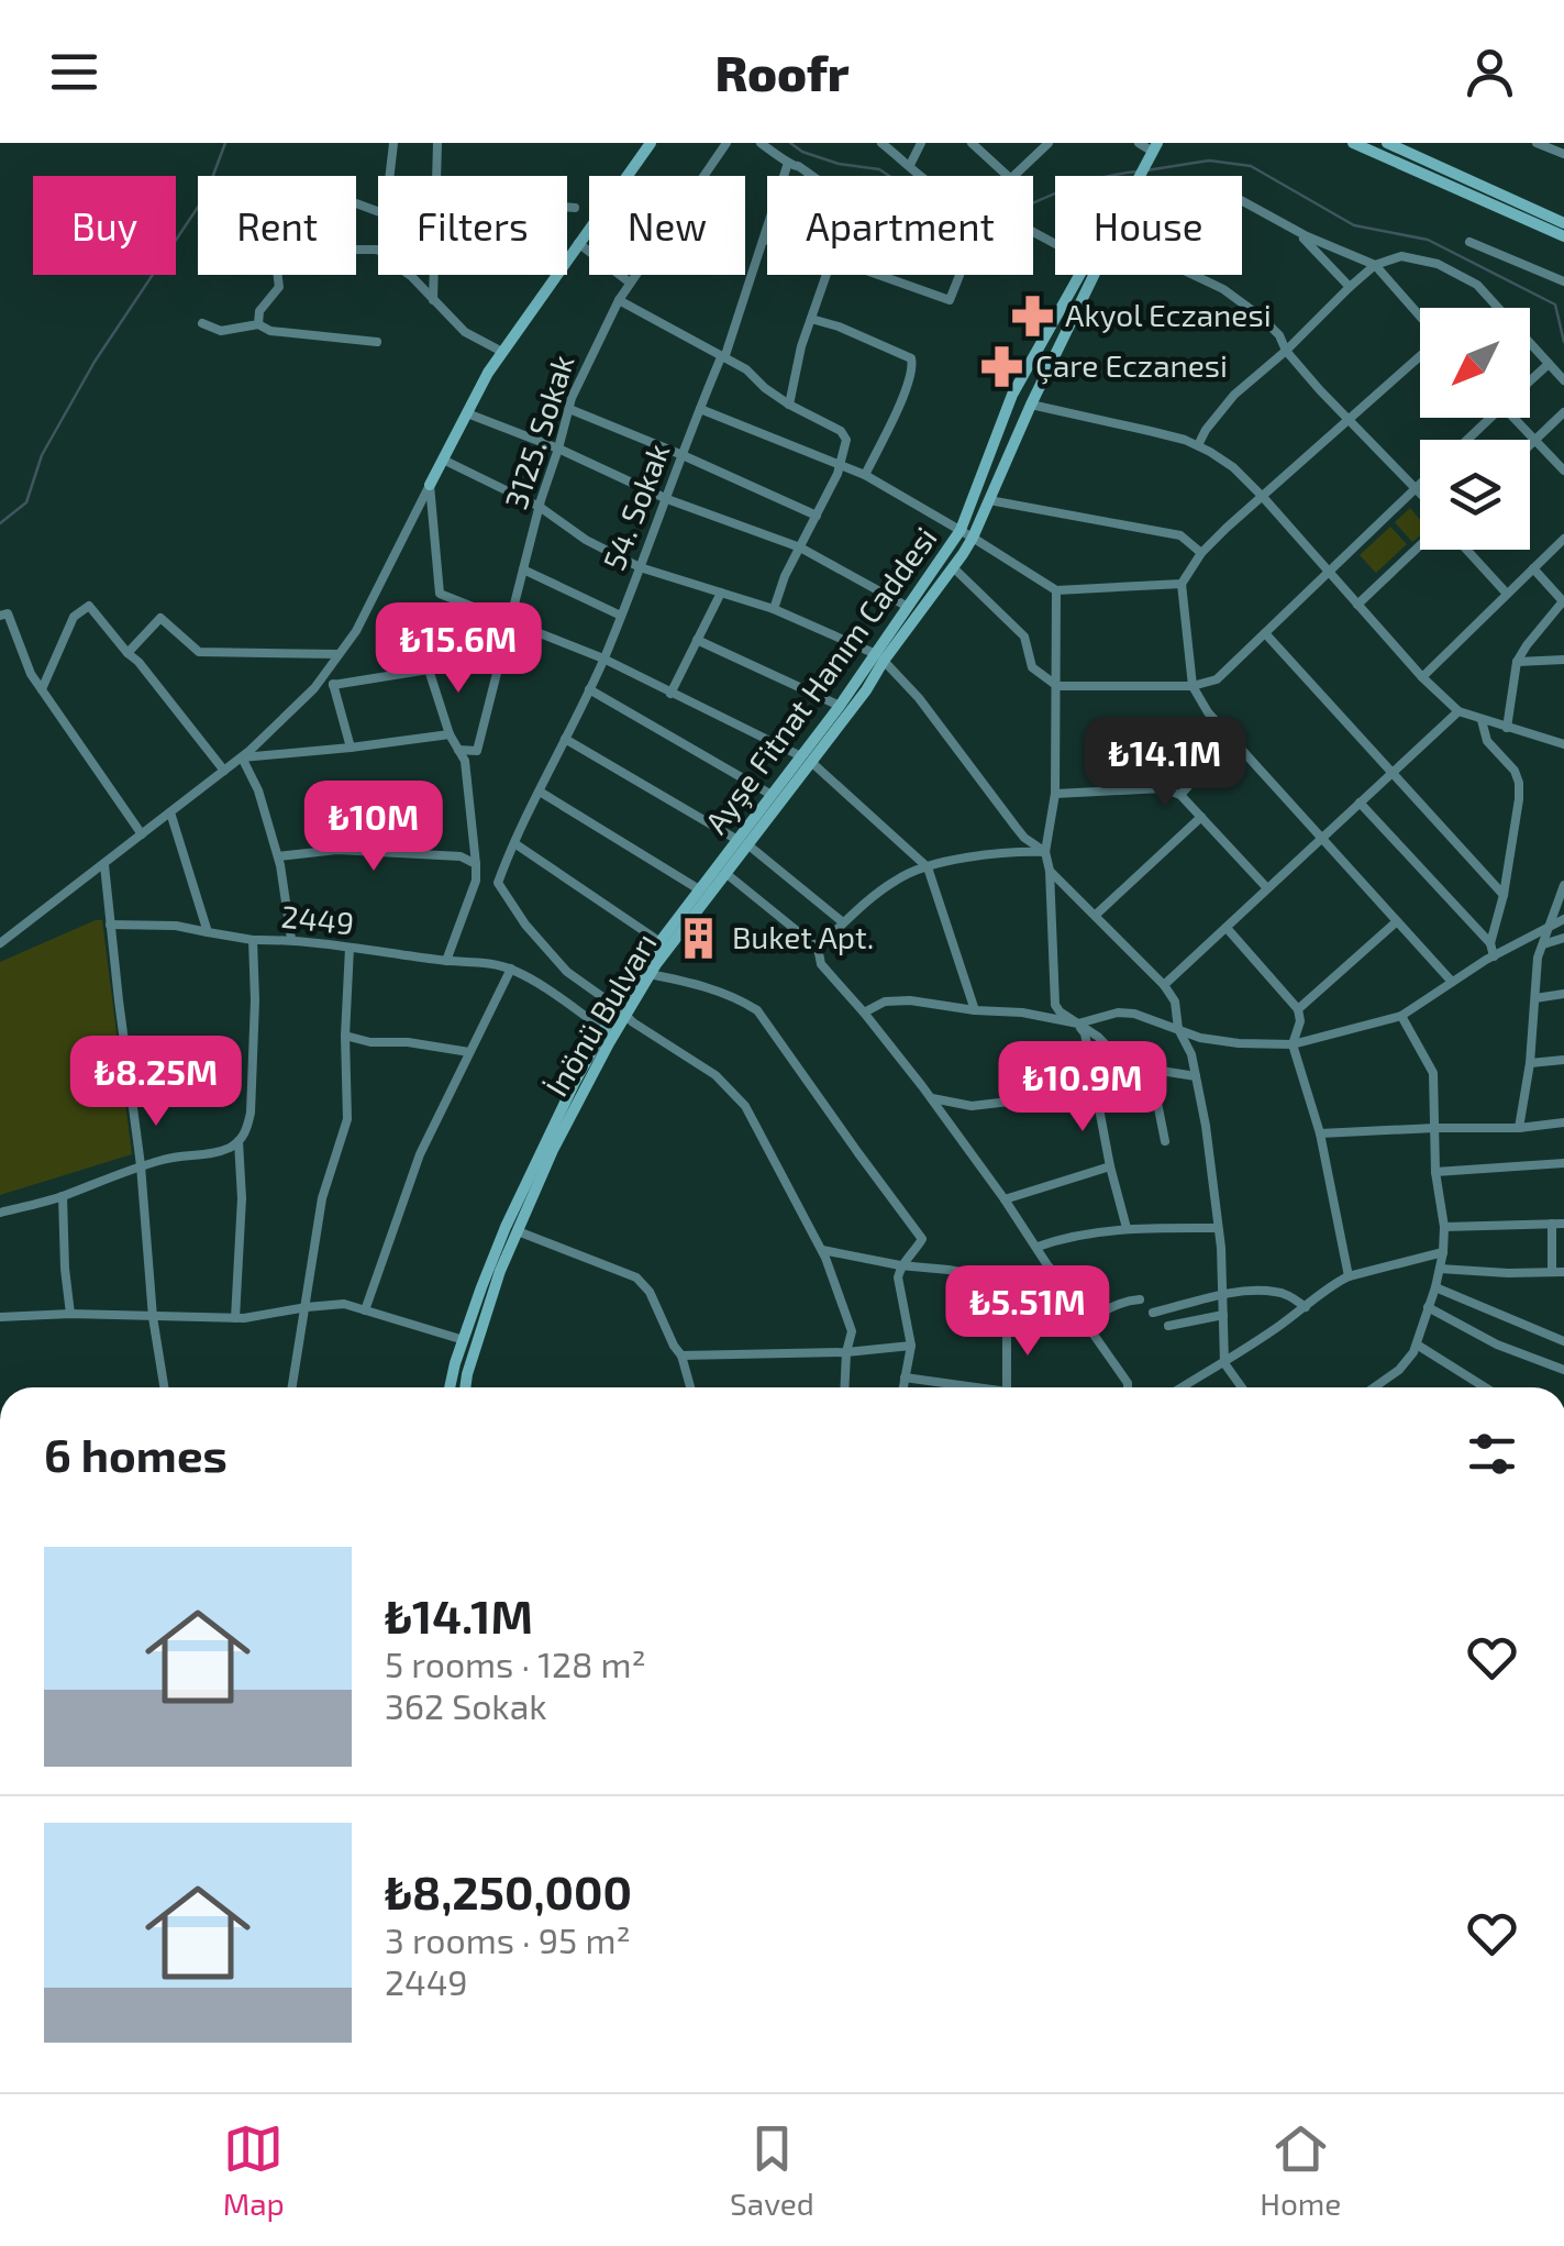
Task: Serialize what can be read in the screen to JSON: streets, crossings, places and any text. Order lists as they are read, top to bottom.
{
  "streets": {
    "main road": ["Ayşe Fitnat Hanım Caddesi", "İnönü Bulvarı"],
    "street": ["3125. Sokak", "54. Sokak", "2449"]
  },
  "crossings": [
    ["Ayşe Fitnat Hanım Caddesi", "İnönü Bulvarı"],
    ["2449", "İnönü Bulvarı"]
  ],
  "places": {
    "pharmacy": ["Akyol Eczanesi", "Çare Eczanesi"],
    "building": ["Buket Apt."]
  },
  "north": "bottom left",
  "page": {
    "header": "Roofr",
    "chip": [
      "Buy",
      "Rent",
      "Filters",
      "New",
      "Apartment",
      "House"
    ],
    "price": [
      "₺15.6M",
      "₺14.1M",
      "₺10M",
      "₺8.25M",
      "₺10.9M",
      "₺5.51M"
    ],
    "heading": "6 homes",
    "list": [
      {
        "name": "₺14.1M",
        "note": "5 rooms · 128 m² · 362 Sokak"
      },
      {
        "name": "₺8,250,000",
        "note": "3 rooms · 95 m² · 2449"
      }
    ],
    "tabs": ["Map", "Saved", "Home"]
  }
}
